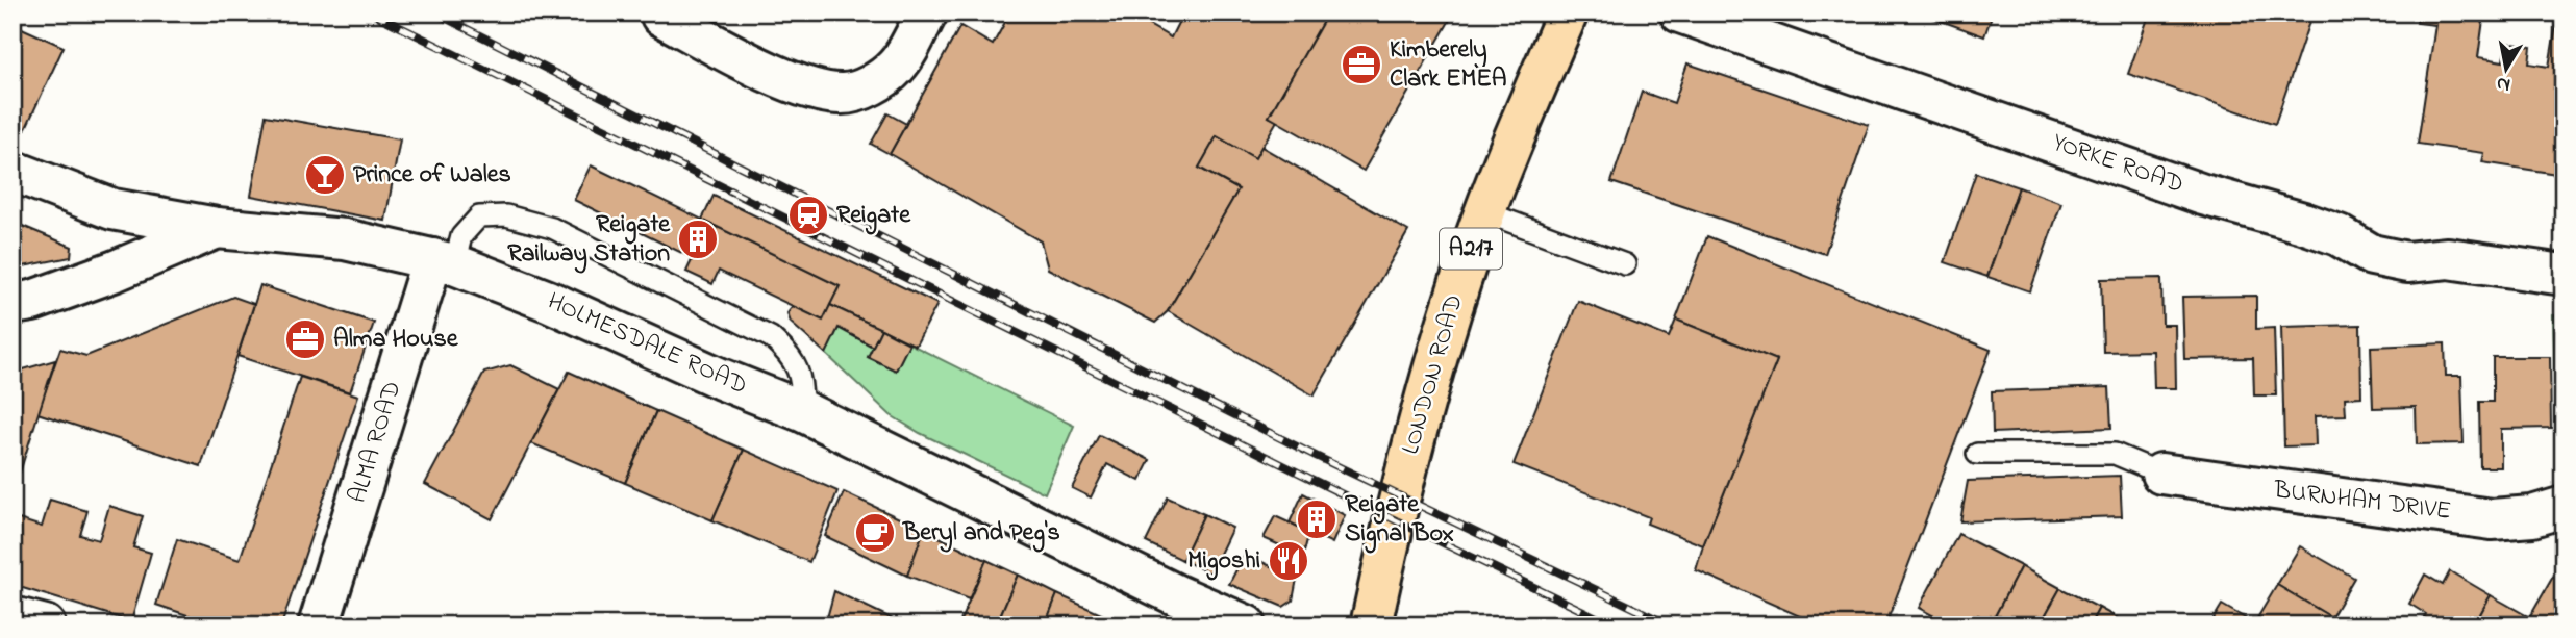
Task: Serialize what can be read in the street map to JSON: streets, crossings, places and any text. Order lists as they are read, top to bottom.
{
  "streets": {
    "main road": ["A217", "LONDON ROAD"],
    "street": [
      "YORKE ROAD",
      "HOLMESDALE ROAD",
      "ALMA ROAD",
      "BURNHAM DRIVE"
    ]
  },
  "crossings": [
    ["HOLMESDALE ROAD", "ALMA ROAD"]
  ],
  "places": {
    "office": ["Kimberely Clark EMEA", "Alma House"],
    "bar": ["Prince of Wales"],
    "station": ["Reigate"],
    "building": ["Reigate Railway Station", "Reigate Signal Box"],
    "cafe": ["Beryl and Peg's"],
    "restaurant": ["Migoshi"]
  },
  "north": "bottom"
}
